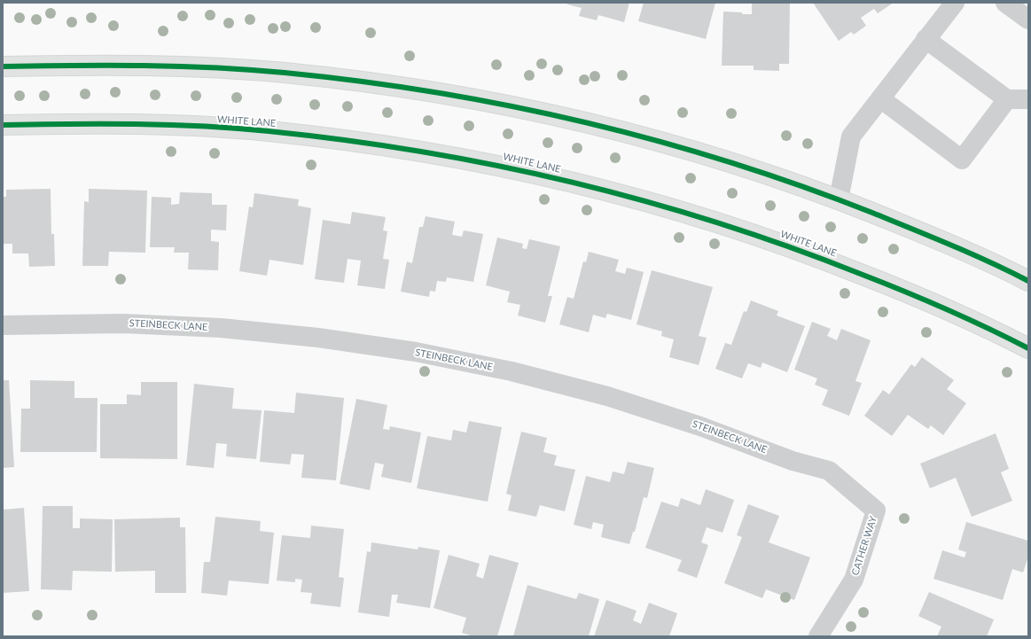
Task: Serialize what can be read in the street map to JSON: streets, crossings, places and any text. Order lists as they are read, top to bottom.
{
  "streets": {
    "main road": ["WHITE LANE"],
    "street": ["STEINBECK LANE", "CATHER WAY"]
  },
  "crossings": [
    ["STEINBECK LANE", "CATHER WAY"]
  ]
}
